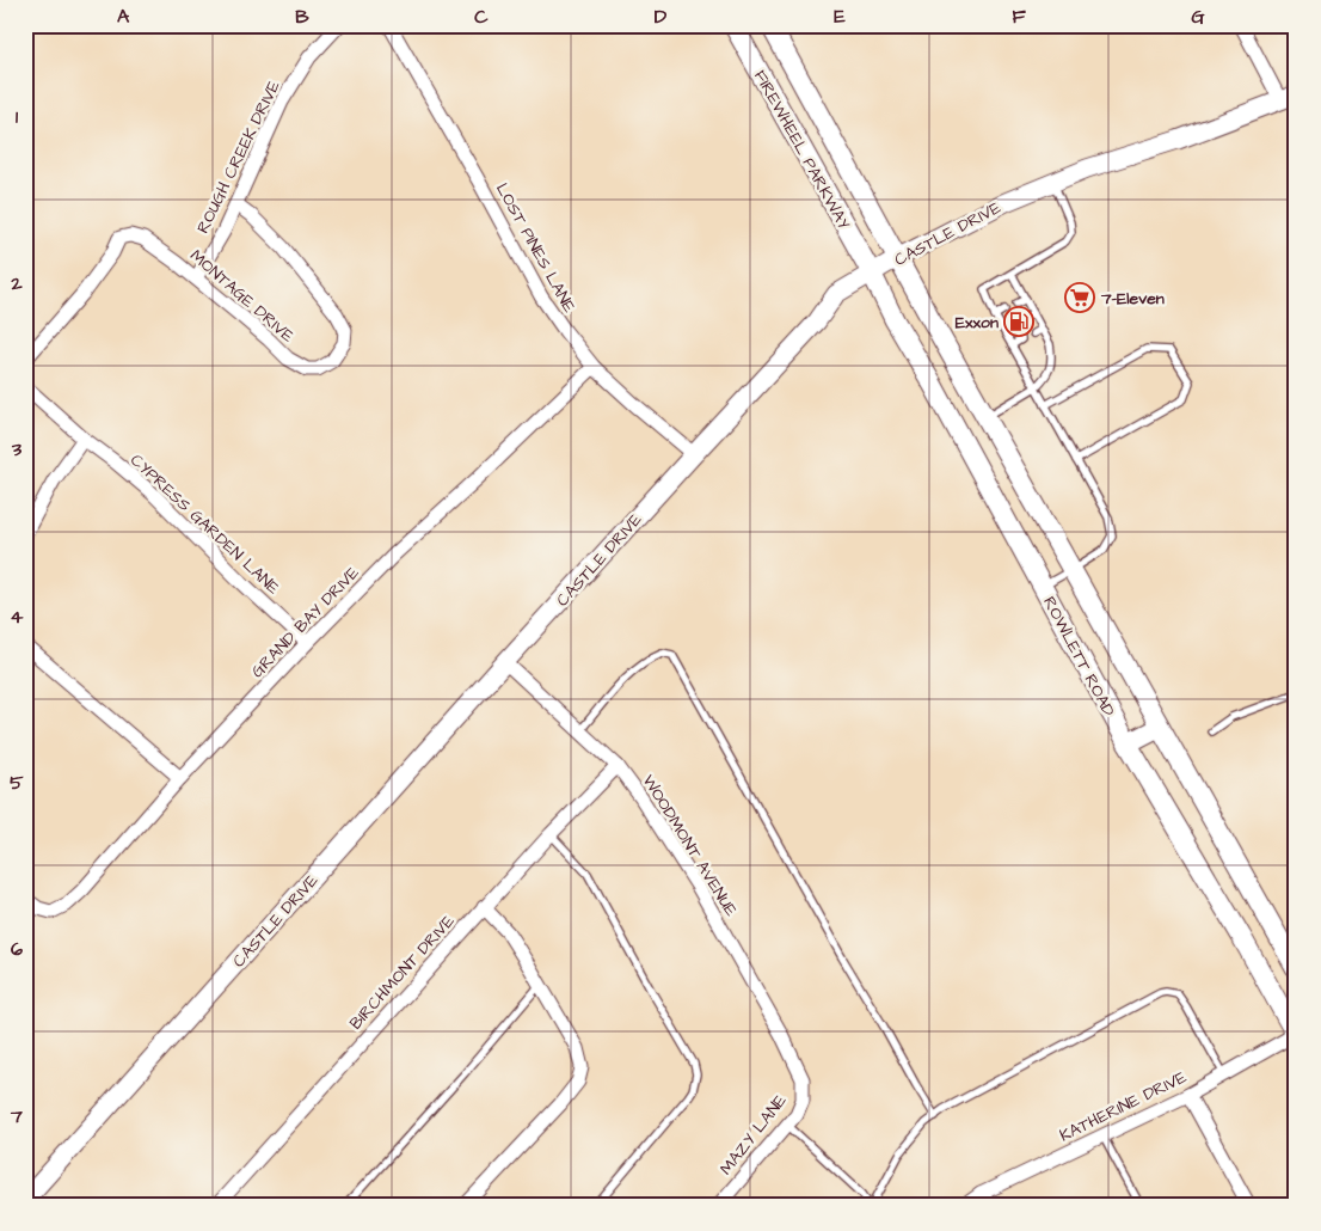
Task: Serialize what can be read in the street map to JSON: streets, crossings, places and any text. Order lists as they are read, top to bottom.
{
  "streets": {
    "main road": ["FIREWHEEL PARKWAY", "ROWLETT ROAD"],
    "street": [
      "ROUGH CREEK DRIVE",
      "CASTLE DRIVE",
      "LOST PINES LANE",
      "MONTAGE DRIVE",
      "CYPRESS GARDEN LANE",
      "GRAND BAY DRIVE",
      "WOODMONT AVENUE",
      "BIRCHMONT DRIVE",
      "KATHERINE DRIVE",
      "MAZY LANE"
    ]
  },
  "crossings": [
    ["FIREWHEEL PARKWAY", "CASTLE DRIVE"],
    ["FIREWHEEL PARKWAY", "ROWLETT ROAD"],
    ["ROUGH CREEK DRIVE", "MONTAGE DRIVE"],
    ["CASTLE DRIVE", "LOST PINES LANE"],
    ["CASTLE DRIVE", "ROWLETT ROAD"],
    ["CASTLE DRIVE", "WOODMONT AVENUE"],
    ["LOST PINES LANE", "GRAND BAY DRIVE"],
    ["CYPRESS GARDEN LANE", "GRAND BAY DRIVE"],
    ["ROWLETT ROAD", "KATHERINE DRIVE"],
    ["WOODMONT AVENUE", "BIRCHMONT DRIVE"],
    ["WOODMONT AVENUE", "MAZY LANE"]
  ],
  "places": {
    "supermarket": ["7-Eleven"],
    "fuel station": ["Exxon"]
  },
  "grid": {
    "columns": [
      "A",
      "B",
      "C",
      "D",
      "E",
      "F",
      "G"
    ],
    "rows": [
      "1",
      "2",
      "3",
      "4",
      "5",
      "6",
      "7"
    ]
  }
}
